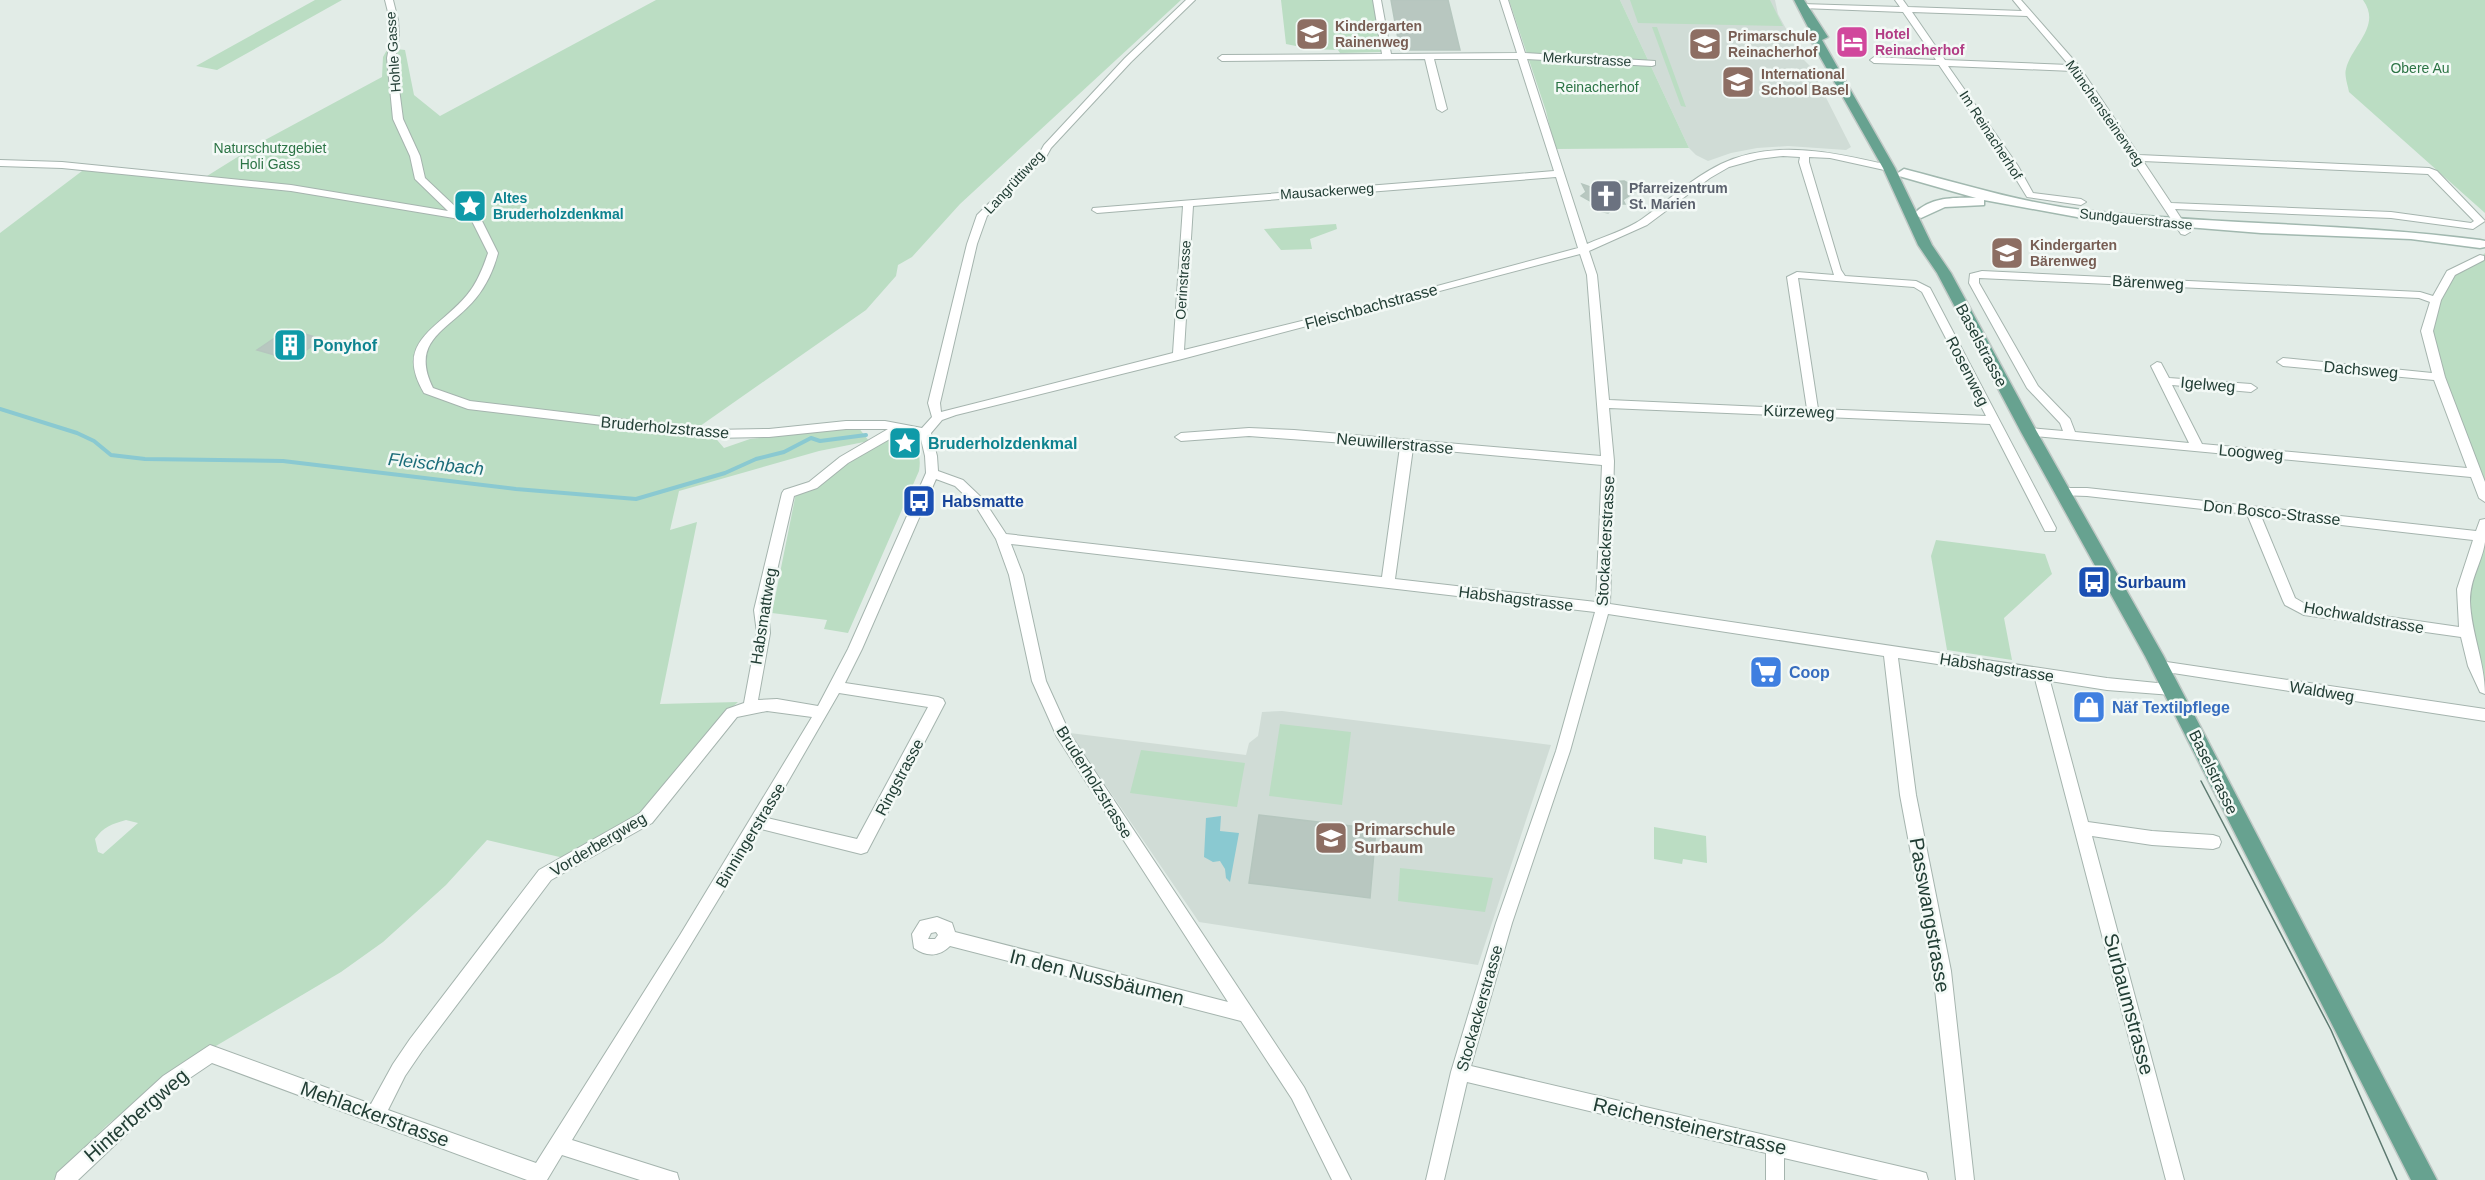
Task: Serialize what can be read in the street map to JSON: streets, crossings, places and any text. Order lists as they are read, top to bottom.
{
  "streets": {
    "main road": ["Sundgauerstrasse", "Baselstrasse"],
    "street": [
      "Hohle Gasse",
      "Merkurstrasse",
      "Münchensteinerweg",
      "Im Reinacherhof",
      "Langrüttiweg",
      "Mausackerweg",
      "Oerinstrasse",
      "Bärenweg",
      "Fleischbachstrasse",
      "Dachsweg",
      "Rosenweg",
      "Igelweg",
      "Kürzeweg",
      "Bruderholzstrasse",
      "Neuwillerstrasse",
      "Loogweg",
      "Don Bosco-Strasse",
      "Stockackerstrasse",
      "Habshagstrasse",
      "Habsmattweg",
      "Hochwaldstrasse",
      "Waldweg",
      "Ringstrasse",
      "Binningerstrasse",
      "Vorderbergweg",
      "Passwangstrasse",
      "In den Nussbäumen",
      "Surbaumstrasse",
      "Mehlackerstrasse",
      "Hinterbergweg",
      "Reichensteinerstrasse"
    ]
  },
  "crossings": [
    ["Hohle Gasse", "Bruderholzstrasse"],
    ["Merkurstrasse", "Stockackerstrasse"],
    ["Münchensteinerweg", "Im Reinacherhof"],
    ["Münchensteinerweg", "Sundgauerstrasse"],
    ["Langrüttiweg", "Fleischbachstrasse"],
    ["Mausackerweg", "Oerinstrasse"],
    ["Mausackerweg", "Stockackerstrasse"],
    ["Sundgauerstrasse", "Fleischbachstrasse"],
    ["Sundgauerstrasse", "Baselstrasse"],
    ["Oerinstrasse", "Fleischbachstrasse"],
    ["Bärenweg", "Loogweg"],
    ["Fleischbachstrasse", "Baselstrasse"],
    ["Fleischbachstrasse", "Stockackerstrasse"],
    ["Baselstrasse", "Loogweg"],
    ["Baselstrasse", "Don Bosco-Strasse"],
    ["Baselstrasse", "Habshagstrasse"],
    ["Baselstrasse", "Waldweg"],
    ["Rosenweg", "Kürzeweg"],
    ["Igelweg", "Loogweg"],
    ["Kürzeweg", "Stockackerstrasse"],
    ["Bruderholzstrasse", "Habshagstrasse"],
    ["Bruderholzstrasse", "Habsmattweg"],
    ["Bruderholzstrasse", "Binningerstrasse"],
    ["Bruderholzstrasse", "In den Nussbäumen"],
    ["Neuwillerstrasse", "Stockackerstrasse"],
    ["Don Bosco-Strasse", "Hochwaldstrasse"],
    ["Stockackerstrasse", "Habshagstrasse"],
    ["Stockackerstrasse", "Reichensteinerstrasse"],
    ["Habshagstrasse", "Passwangstrasse"],
    ["Habshagstrasse", "Surbaumstrasse"],
    ["Habsmattweg", "Vorderbergweg"],
    ["Ringstrasse", "Binningerstrasse"],
    ["Binningerstrasse", "Mehlackerstrasse"],
    ["Vorderbergweg", "Mehlackerstrasse"],
    ["Mehlackerstrasse", "Hinterbergweg"]
  ],
  "water": ["Fleischbach"],
  "parks": ["Obere Au", "Reinacherhof", "Naturschutzgebiet Holi Gass"],
  "places": {
    "school or university": [
      "Kindergarten Rainenweg",
      "Primarschule Reinacherhof",
      "International School Basel",
      "Kindergarten Bärenweg",
      "Primarschule Surbaum"
    ],
    "hotel": ["Hotel Reinacherhof"],
    "church": ["Pfarreizentrum St. Marien"],
    "place": ["Altes Bruderholzdenkmal", "Bruderholzdenkmal"],
    "building": ["Ponyhof"],
    "bus stop": ["Habsmatte", "Surbaum"],
    "supermarket": ["Coop"],
    "shop": ["Näf Textilpflege"]
  }
}
